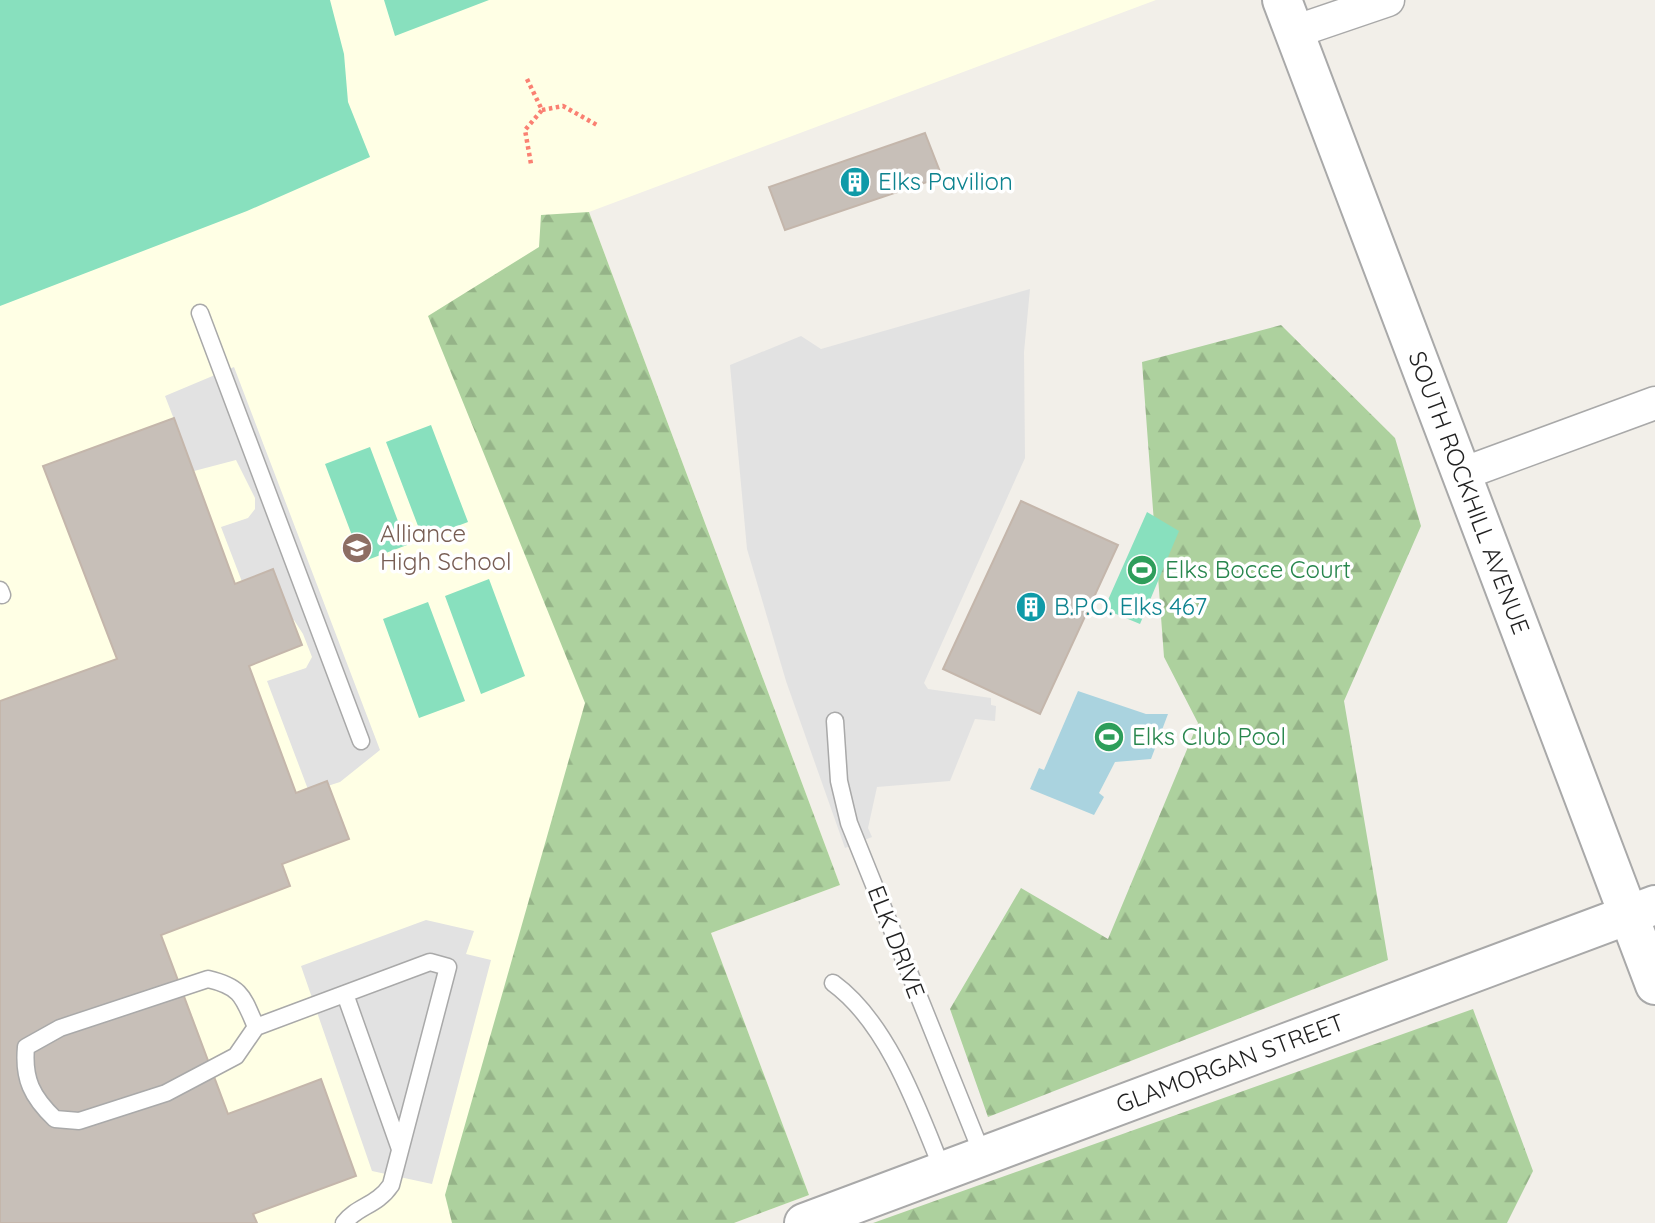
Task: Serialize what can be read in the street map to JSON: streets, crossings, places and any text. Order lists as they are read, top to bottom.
{
  "streets": {
    "street": ["SOUTH ROCKHILL AVENUE", "GLAMORGAN STREET"],
    "lane": ["ELK DRIVE"]
  },
  "crossings": [
    ["SOUTH ROCKHILL AVENUE", "GLAMORGAN STREET"],
    ["ELK DRIVE", "GLAMORGAN STREET"]
  ],
  "places": {
    "building": ["Elks Pavilion", "B.P.O. Elks 467"],
    "school or university": ["Alliance High School"],
    "sports": ["Elks Bocce Court", "Elks Club Pool"]
  }
}
